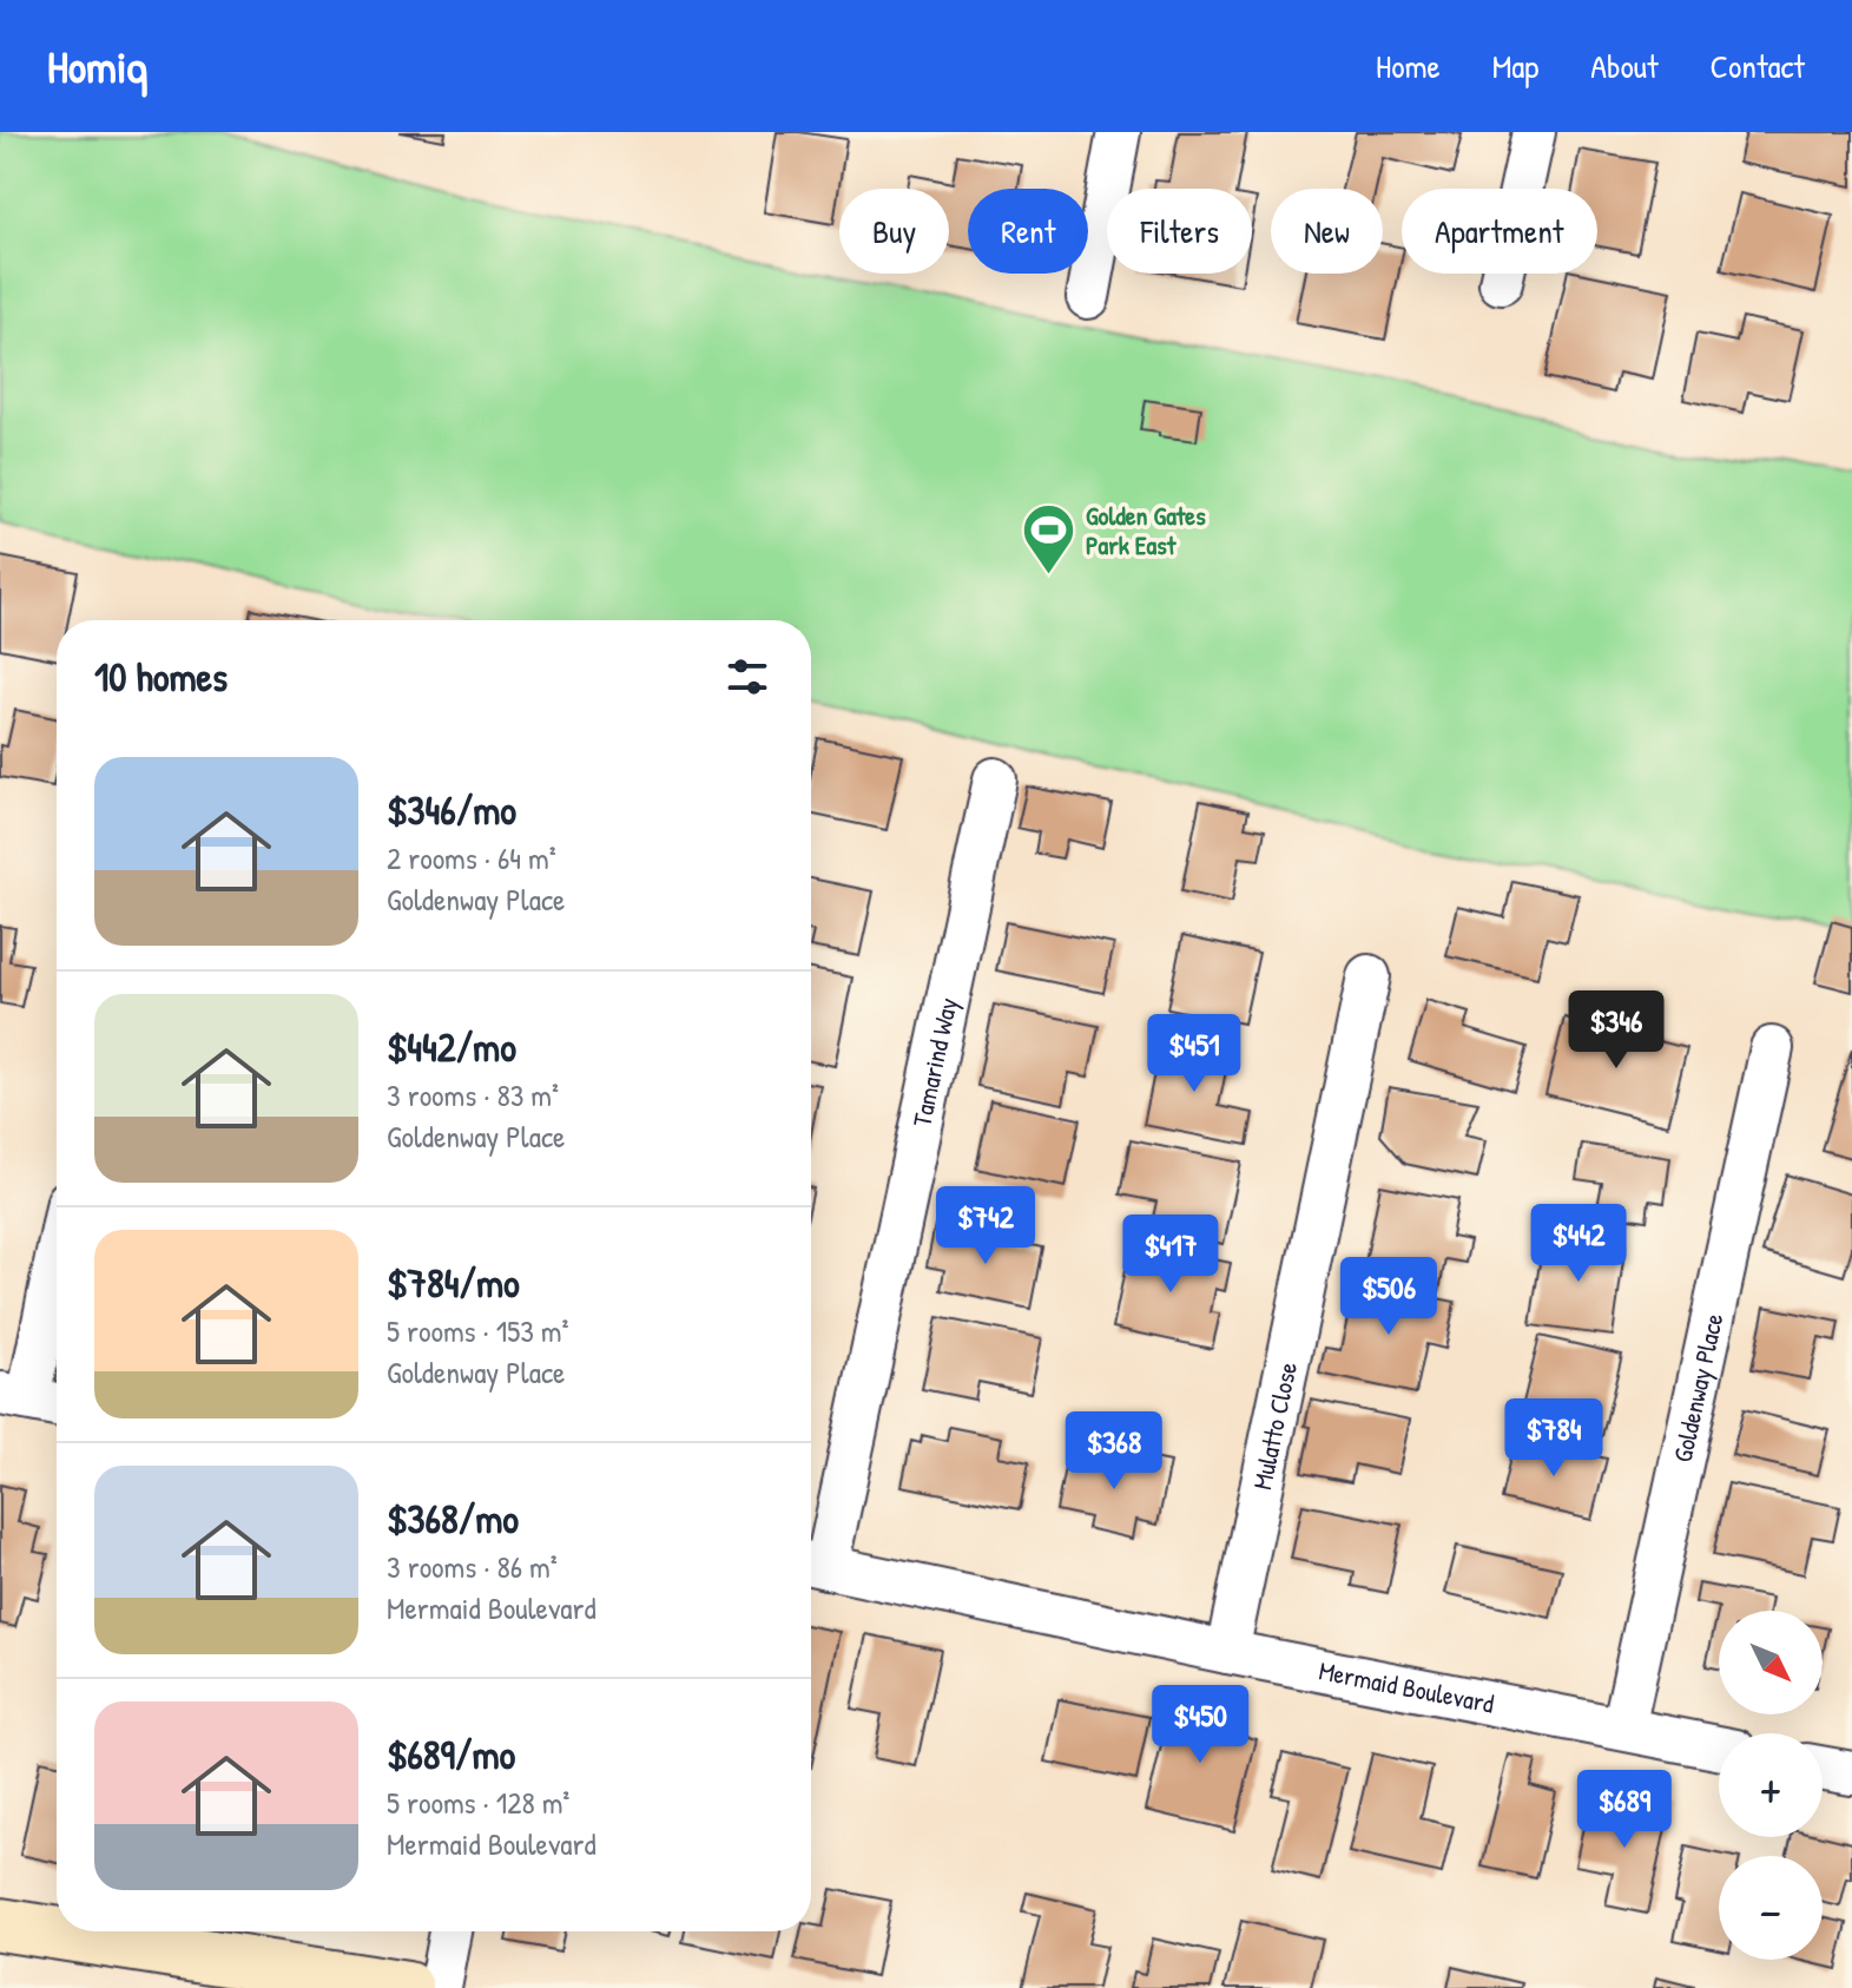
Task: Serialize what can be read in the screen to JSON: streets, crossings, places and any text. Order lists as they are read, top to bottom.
{
  "streets": {
    "street": [
      "Tamarind Way",
      "Goldenway Place",
      "Mulatto Close",
      "Mermaid Boulevard"
    ]
  },
  "crossings": [
    ["Tamarind Way", "Mermaid Boulevard"],
    ["Goldenway Place", "Mermaid Boulevard"],
    ["Mulatto Close", "Mermaid Boulevard"]
  ],
  "places": {
    "sports": ["Golden Gates Park East"]
  },
  "north": "bottom right",
  "page": {
    "header": "Homiq",
    "nav": [
      "Home",
      "Map",
      "About",
      "Contact"
    ],
    "chip": [
      "Buy",
      "Rent",
      "Filters",
      "New",
      "Apartment"
    ],
    "heading": "10 homes",
    "list": [
      {
        "name": "$346/mo",
        "note": "2 rooms · 64 m² · Goldenway Place"
      },
      {
        "name": "$442/mo",
        "note": "3 rooms · 83 m² · Goldenway Place"
      },
      {
        "name": "$784/mo",
        "note": "5 rooms · 153 m² · Goldenway Place"
      },
      {
        "name": "$368/mo",
        "note": "3 rooms · 86 m² · Mermaid Boulevard"
      },
      {
        "name": "$689/mo",
        "note": "5 rooms · 128 m² · Mermaid Boulevard"
      }
    ],
    "price": [
      "$346",
      "$451",
      "$742",
      "$442",
      "$417",
      "$506",
      "$784",
      "$368",
      "$450",
      "$689"
    ],
    "map_buttons": ["+", "−"]
  }
}
